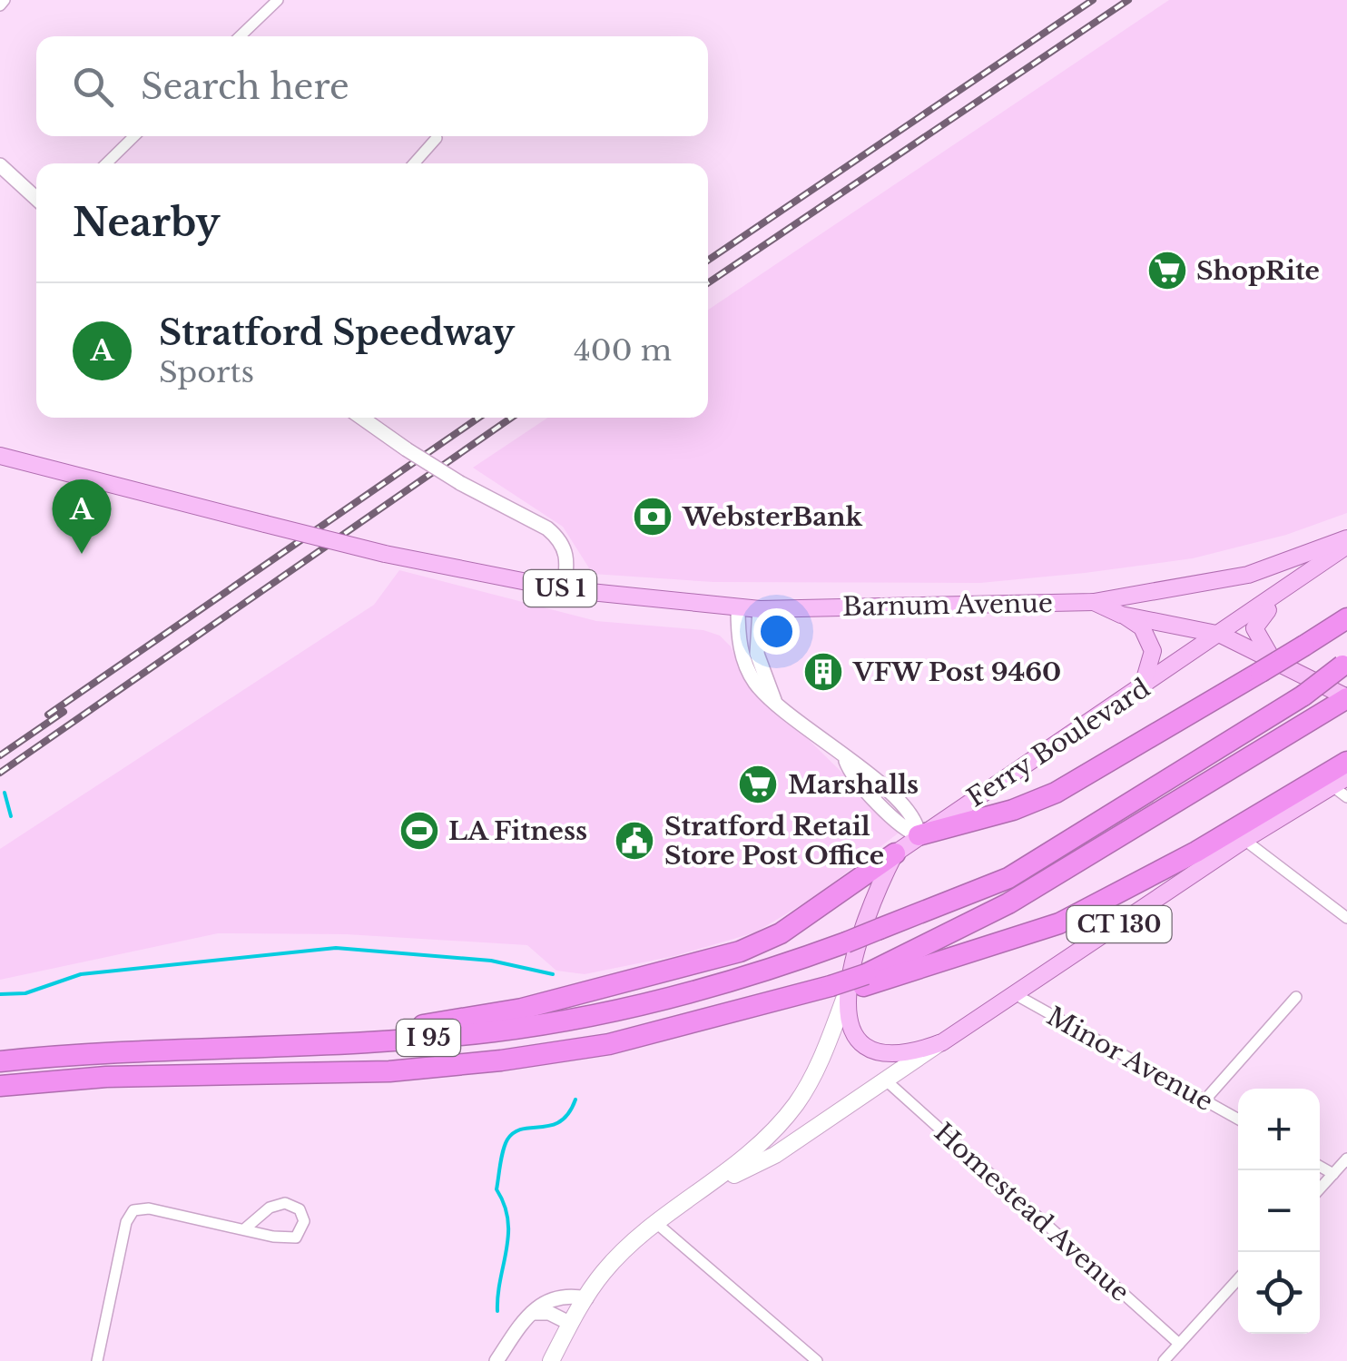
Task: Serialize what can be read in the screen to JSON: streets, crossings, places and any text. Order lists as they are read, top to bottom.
{
  "streets": {
    "highway": ["I 95"],
    "main road": [
      "US 1",
      "Barnum Avenue",
      "Ferry Boulevard",
      "CT 130"
    ],
    "street": ["Minor Avenue", "Homestead Avenue"]
  },
  "crossings": [
    ["Barnum Avenue", "Ferry Boulevard"],
    ["Barnum Avenue", "I 95"],
    ["Ferry Boulevard", "I 95"],
    ["Ferry Boulevard", "Minor Avenue"],
    ["Ferry Boulevard", "Homestead Avenue"]
  ],
  "places": {
    "supermarket": ["ShopRite", "Marshalls"],
    "bank": ["WebsterBank"],
    "building": ["VFW Post 9460"],
    "sports": ["LA Fitness"],
    "public building": ["Stratford Retail Store Post Office"]
  },
  "page": {
    "search": "Search here",
    "heading": "Nearby",
    "list": [
      {
        "mark": "A",
        "name": "Stratford Speedway",
        "note": "Sports",
        "value": "400 m"
      }
    ],
    "pins": "A",
    "map_buttons": ["+", "−"]
  }
}
